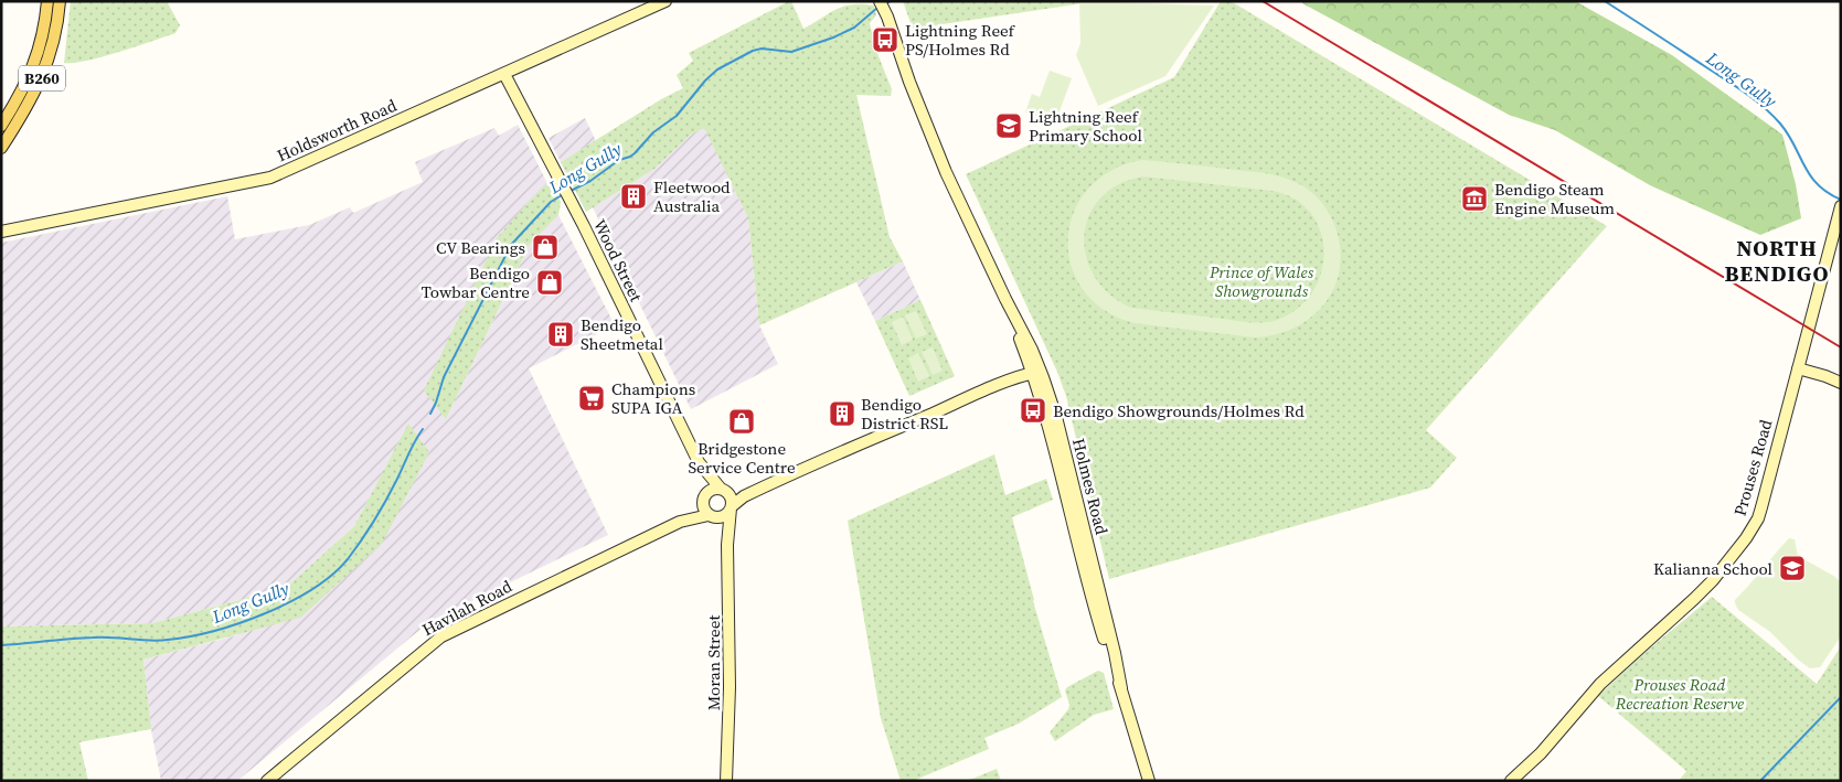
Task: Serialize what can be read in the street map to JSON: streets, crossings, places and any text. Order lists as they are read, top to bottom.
{
  "streets": {
    "main road": ["B260"],
    "street": [
      "Holdsworth Road",
      "Wood Street",
      "Prouses Road",
      "Holmes Road",
      "Havilah Road",
      "Moran Street"
    ]
  },
  "crossings": [
    ["Holdsworth Road", "Wood Street"],
    ["Wood Street", "Havilah Road"],
    ["Wood Street", "Moran Street"],
    ["Havilah Road", "Moran Street"]
  ],
  "districts": ["NORTH BENDIGO"],
  "water": ["Long Gully"],
  "parks": ["Prince of Wales Showgrounds", "Prouses Road Recreation Reserve"],
  "places": {
    "bus stop": ["Lightning Reef PS/Holmes Rd", "Bendigo Showgrounds/Holmes Rd"],
    "school or university": ["Lightning Reef Primary School", "Kalianna School"],
    "building": ["Fleetwood Australia", "Bendigo Sheetmetal", "Bendigo District RSL"],
    "museum": ["Bendigo Steam Engine Museum"],
    "shop": ["CV Bearings", "Bendigo Towbar Centre", "Bridgestone Service Centre"],
    "supermarket": ["Champions SUPA IGA"]
  }
}
